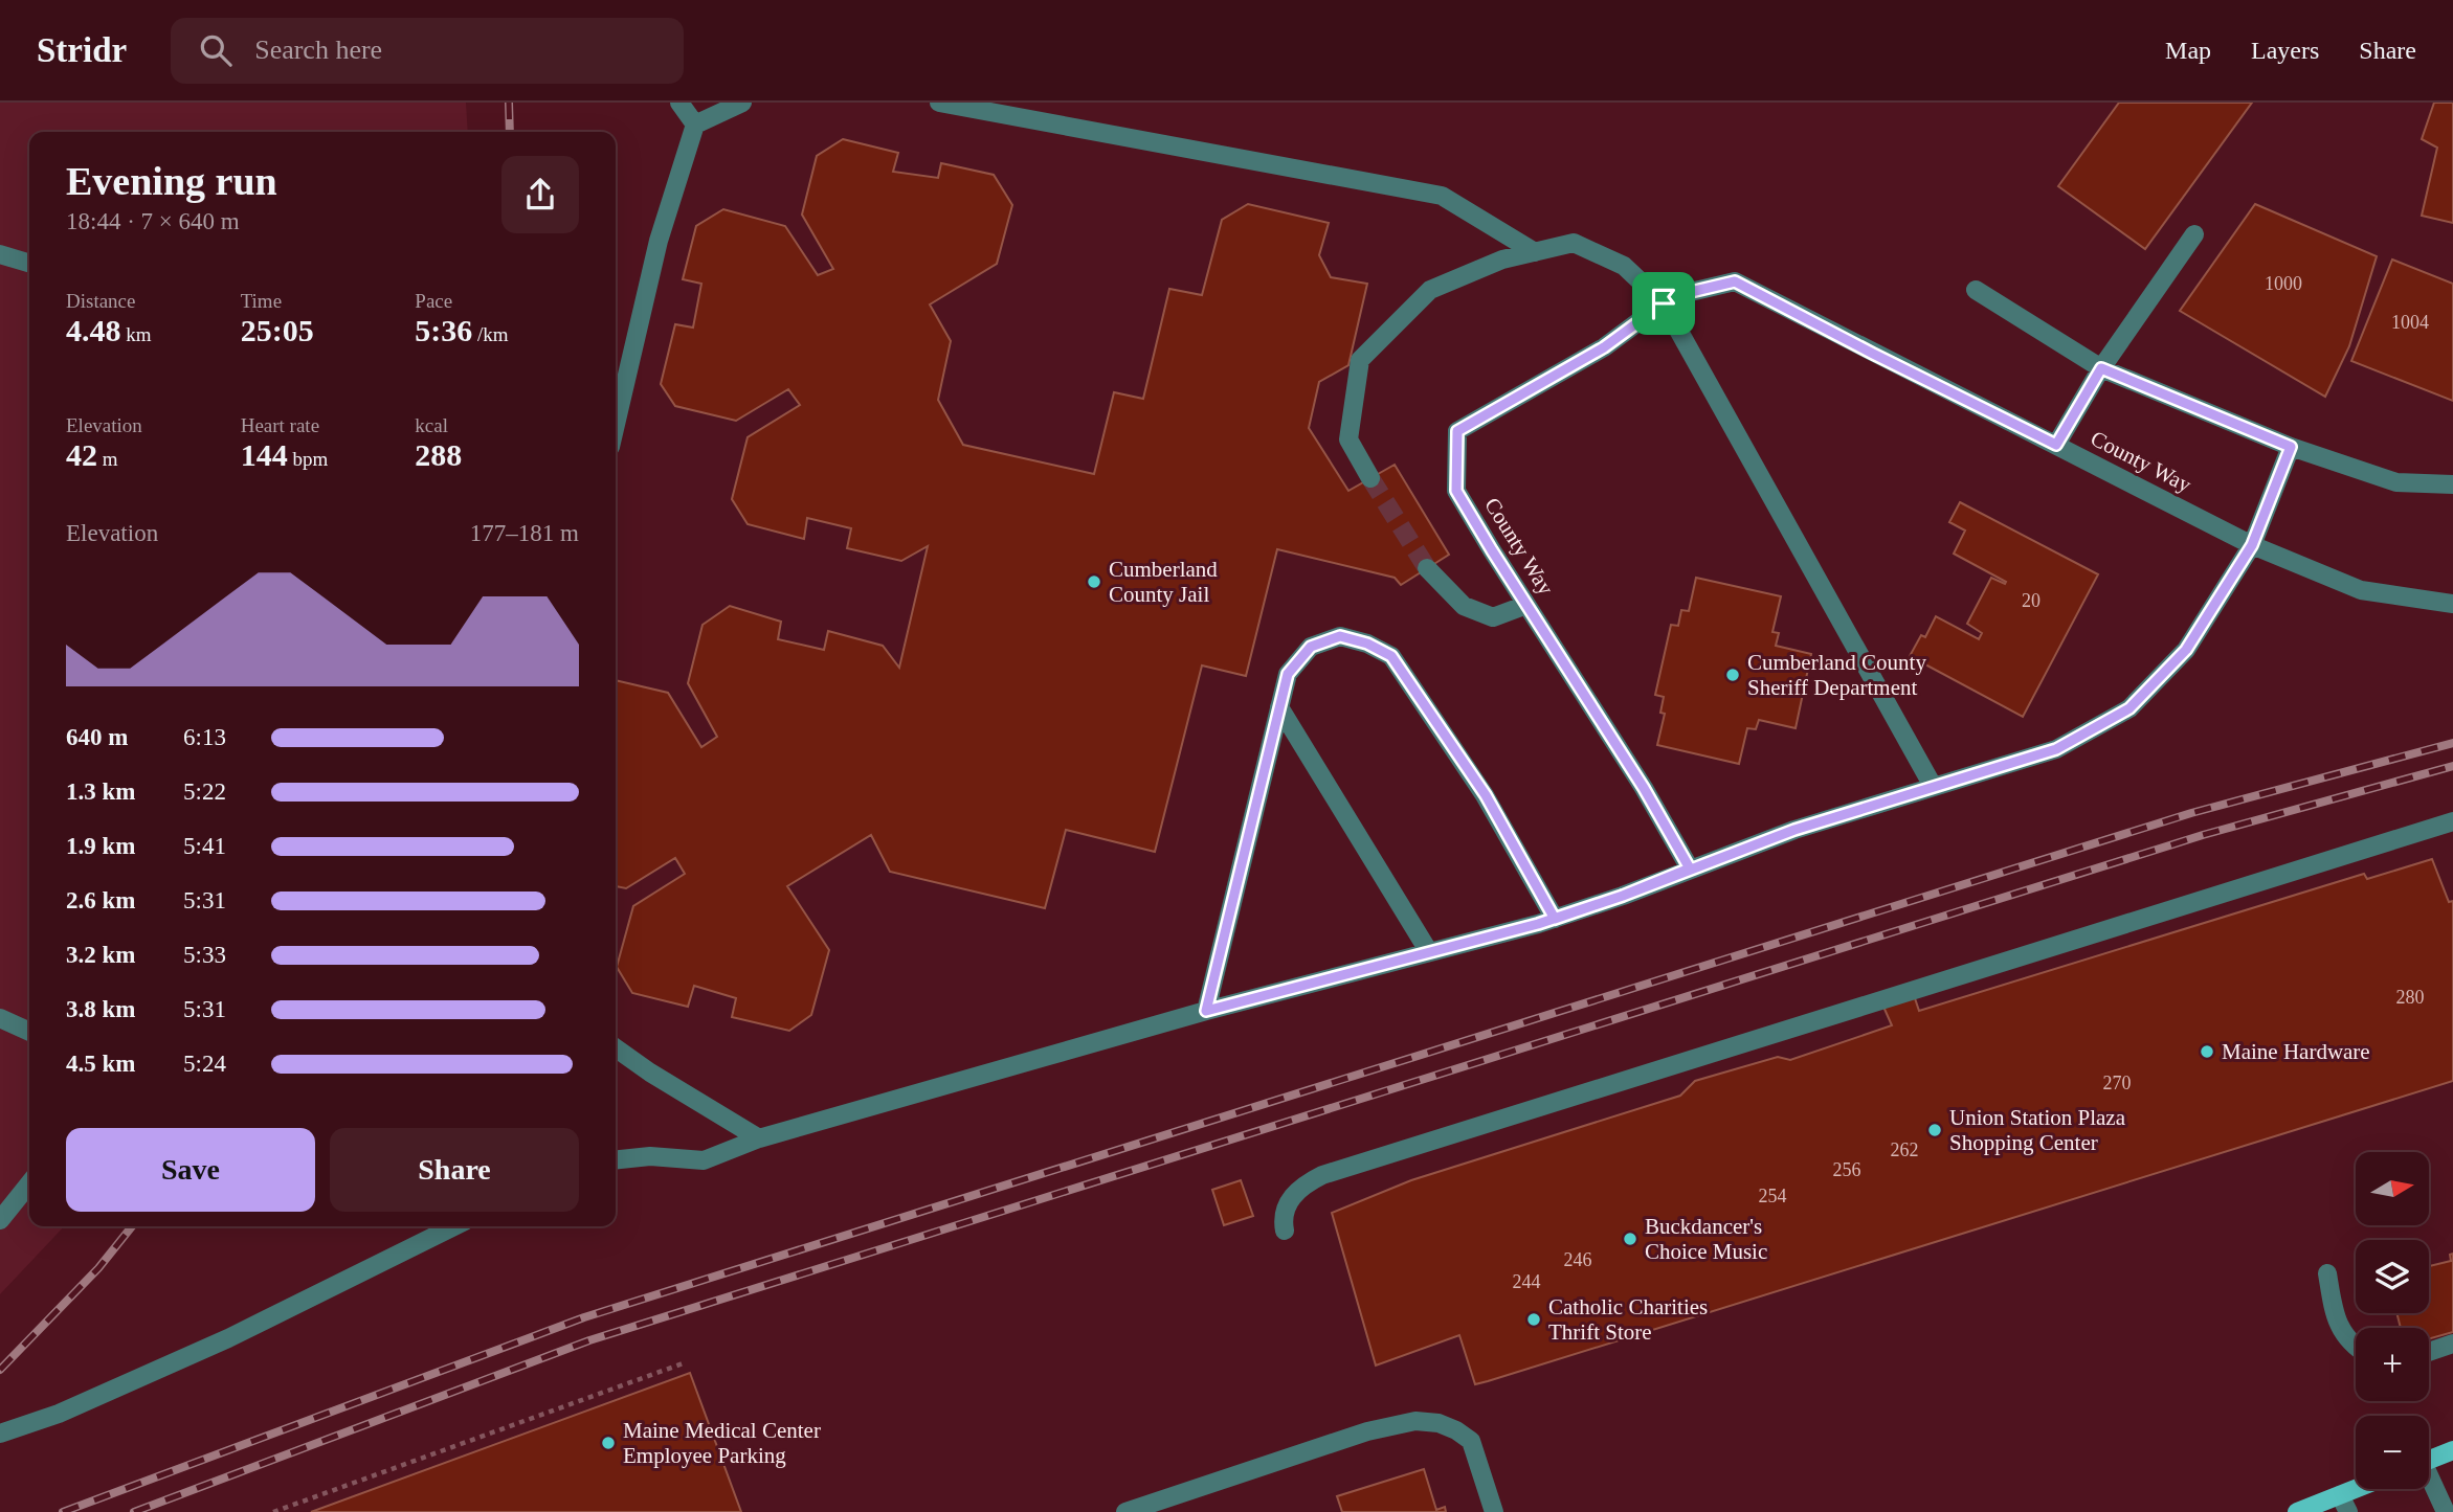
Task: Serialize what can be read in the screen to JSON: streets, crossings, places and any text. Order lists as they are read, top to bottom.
{
  "streets": {
    "street": ["County Way"]
  },
  "places": [
    "Cumberland County Jail",
    "Cumberland County Sheriff Department",
    "Maine Hardware",
    "Union Station Plaza Shopping Center",
    "Buckdancer's Choice Music",
    "Catholic Charities Thrift Store",
    "Maine Medical Center Employee Parking"
  ],
  "house_numbers": [
    "1000",
    "1004",
    "20",
    "280",
    "270",
    "262",
    "256",
    "254",
    "246",
    "244"
  ],
  "north": "right",
  "page": {
    "header": "Stridr",
    "search": "Search here",
    "nav": ["Map", "Layers", "Share"],
    "heading": ["Evening run", "18:44 · 7 × 640 m"],
    "stats": [
      ["Distance", "4.48 km"],
      ["Time", "25:05"],
      ["Pace", "5:36 /km"],
      ["Elevation", "42 m"],
      ["Heart rate", "144 bpm"],
      ["kcal", "288"]
    ],
    "chart": ["Elevation", "177–181 m"],
    "list": [
      {
        "name": "640 m",
        "note": "6:13"
      },
      {
        "name": "1.3 km",
        "note": "5:22"
      },
      {
        "name": "1.9 km",
        "note": "5:41"
      },
      {
        "name": "2.6 km",
        "note": "5:31"
      },
      {
        "name": "3.2 km",
        "note": "5:33"
      },
      {
        "name": "3.8 km",
        "note": "5:31"
      },
      {
        "name": "4.5 km",
        "note": "5:24"
      }
    ],
    "buttons": ["Save", "Share"],
    "map_buttons": ["+", "−"]
  }
}
